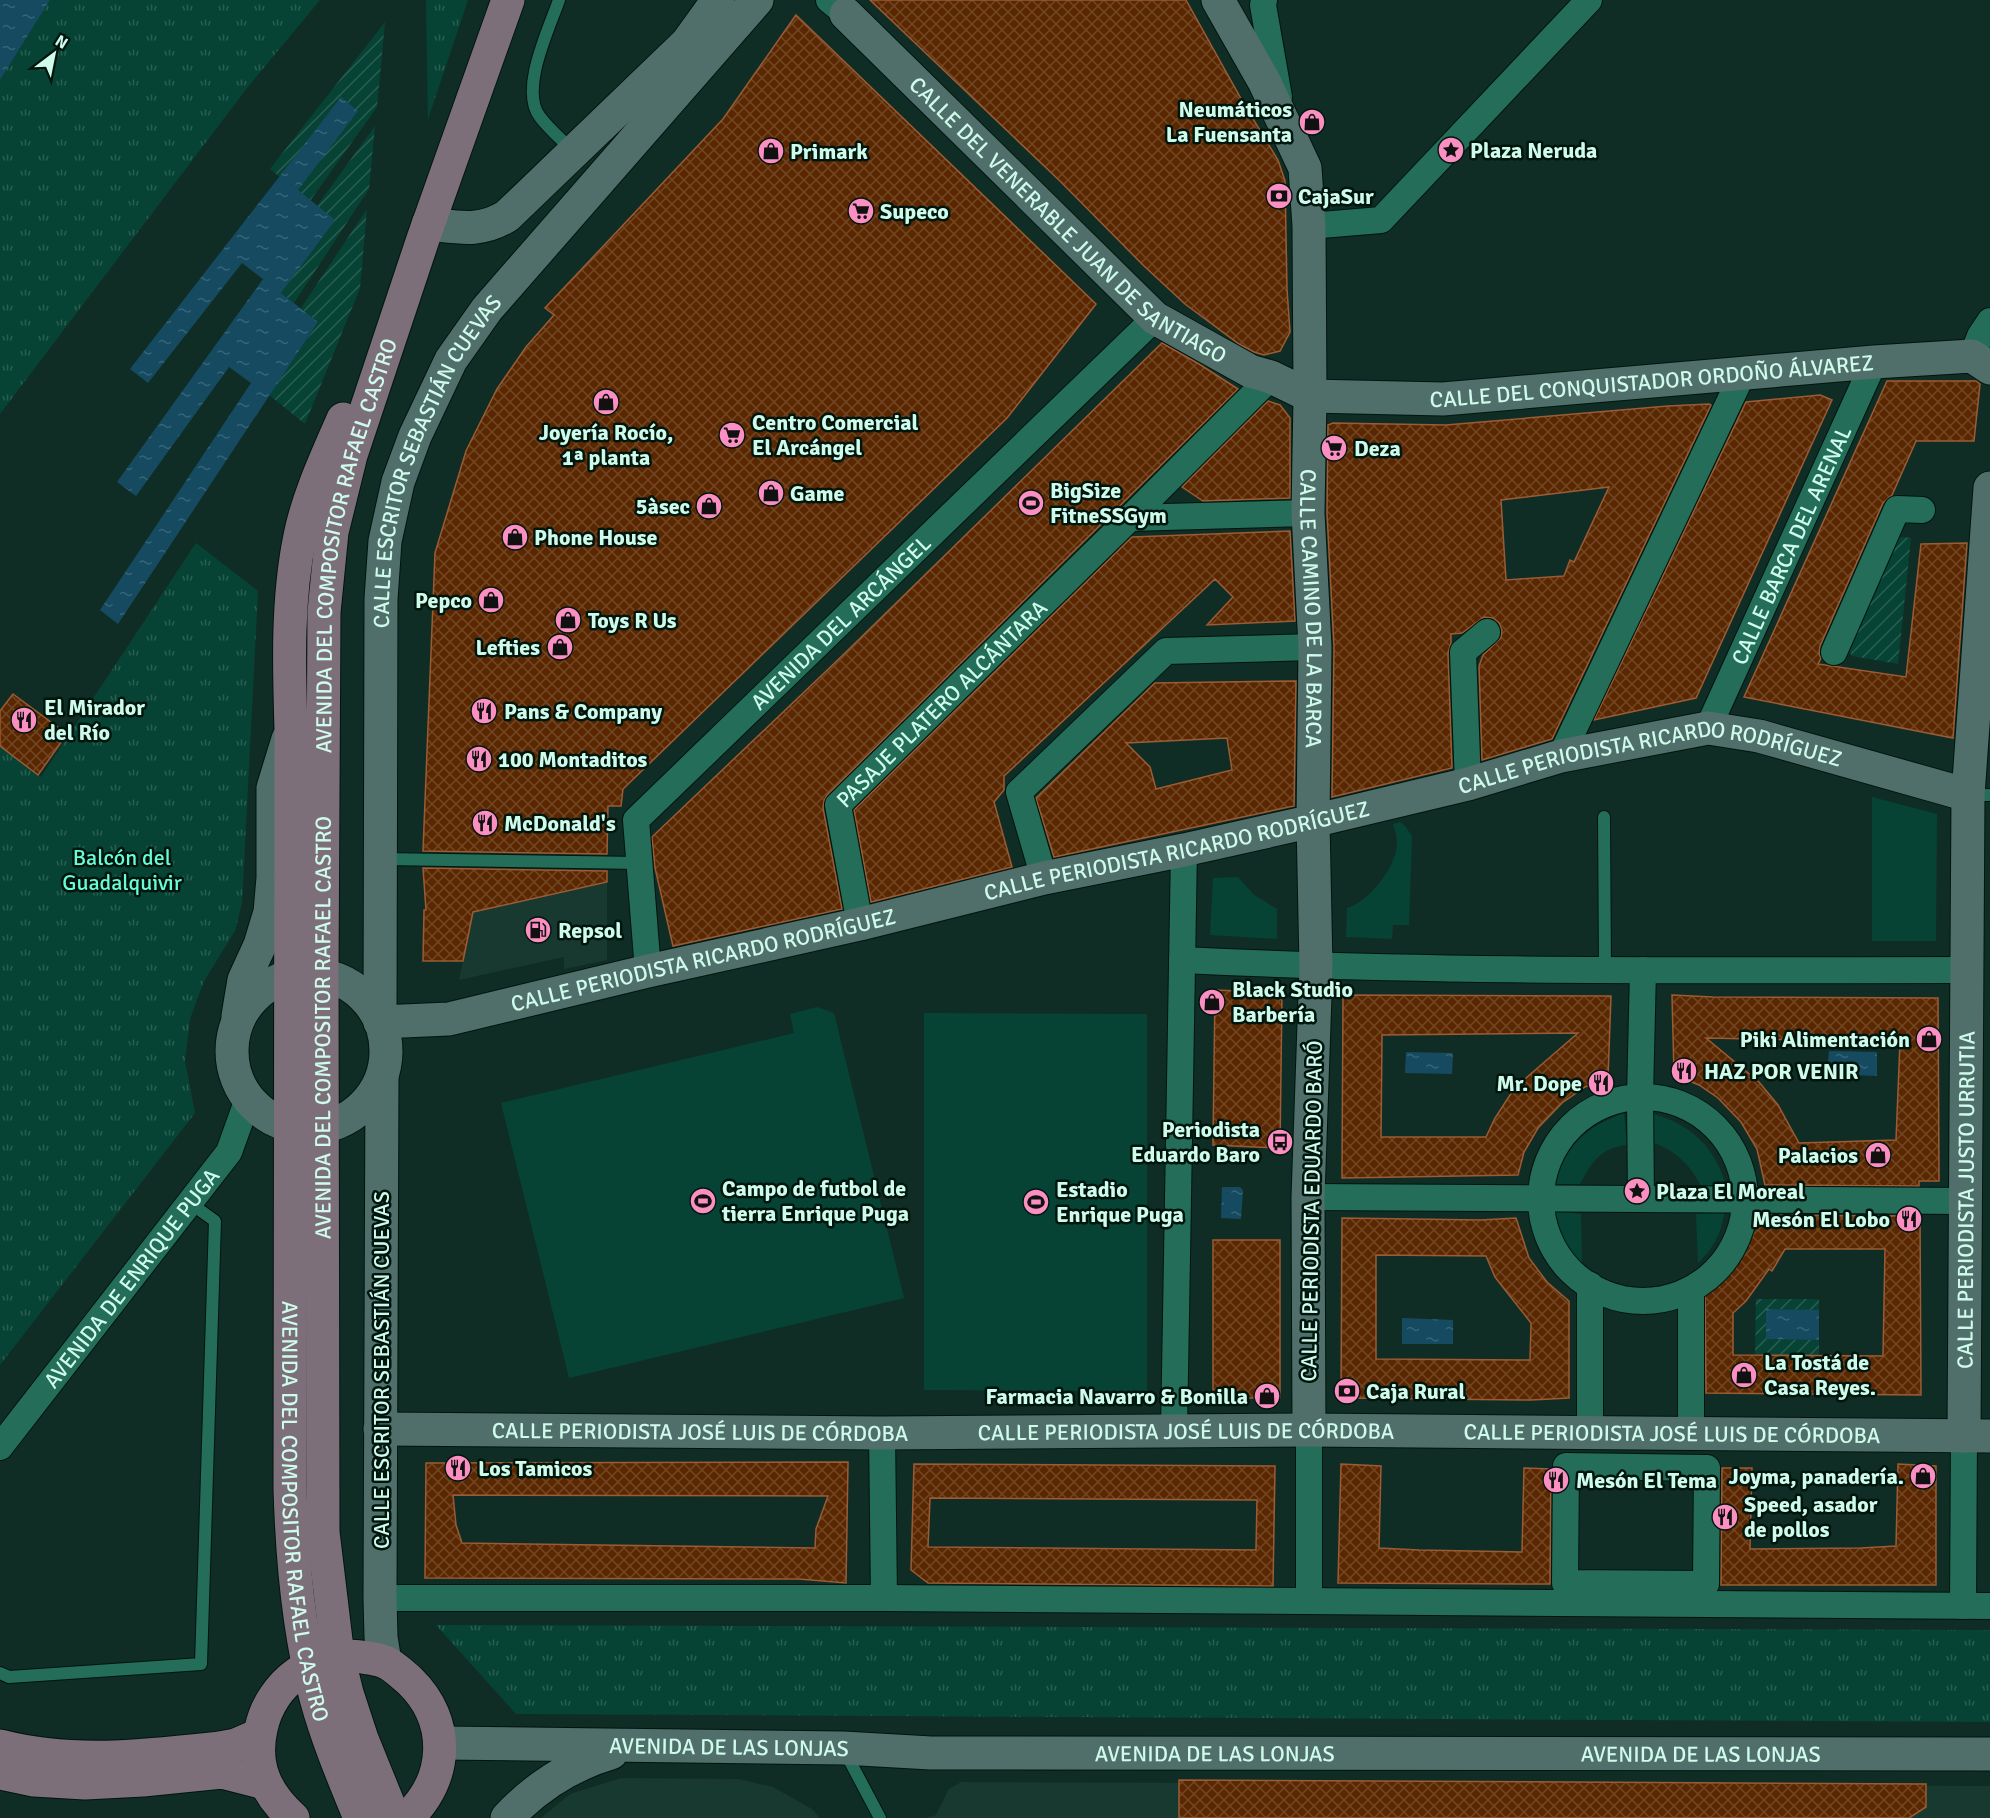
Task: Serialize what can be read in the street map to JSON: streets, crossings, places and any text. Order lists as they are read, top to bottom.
{
  "streets": {
    "main road": ["AVENIDA DEL COMPOSITOR RAFAEL CASTRO"],
    "street": [
      "CALLE DEL VENERABLE JUAN DE SANTIAGO",
      "CALLE DEL CONQUISTADOR ORDOÑO ÁLVAREZ",
      "CALLE ESCRITOR SEBASTIÁN CUEVAS",
      "CALLE BARCA DEL ARENAL",
      "CALLE CAMINO DE LA BARCA",
      "AVENIDA DEL ARCÁNGEL",
      "PASAJE PLATERO ALCÁNTARA",
      "CALLE PERIODISTA RICARDO RODRÍGUEZ",
      "CALLE PERIODISTA JUSTO URRUTIA",
      "CALLE PERIODISTA EDUARDO BARÓ",
      "AVENIDA DE ENRIQUE PUGA",
      "CALLE PERIODISTA JOSÉ LUIS DE CÓRDOBA",
      "AVENIDA DE LAS LONJAS"
    ]
  },
  "crossings": [
    ["CALLE DEL VENERABLE JUAN DE SANTIAGO", "CALLE DEL CONQUISTADOR ORDOÑO ÁLVAREZ"],
    ["CALLE DEL VENERABLE JUAN DE SANTIAGO", "CALLE CAMINO DE LA BARCA"],
    ["CALLE DEL VENERABLE JUAN DE SANTIAGO", "AVENIDA DEL ARCÁNGEL"],
    ["CALLE DEL VENERABLE JUAN DE SANTIAGO", "PASAJE PLATERO ALCÁNTARA"],
    ["CALLE DEL CONQUISTADOR ORDOÑO ÁLVAREZ", "CALLE BARCA DEL ARENAL"],
    ["CALLE DEL CONQUISTADOR ORDOÑO ÁLVAREZ", "CALLE CAMINO DE LA BARCA"],
    ["CALLE ESCRITOR SEBASTIÁN CUEVAS", "CALLE PERIODISTA RICARDO RODRÍGUEZ"],
    ["CALLE ESCRITOR SEBASTIÁN CUEVAS", "CALLE PERIODISTA JOSÉ LUIS DE CÓRDOBA"],
    ["CALLE BARCA DEL ARENAL", "CALLE PERIODISTA RICARDO RODRÍGUEZ"],
    ["AVENIDA DEL COMPOSITOR RAFAEL CASTRO", "AVENIDA DE ENRIQUE PUGA"],
    ["CALLE CAMINO DE LA BARCA", "CALLE PERIODISTA RICARDO RODRÍGUEZ"],
    ["CALLE CAMINO DE LA BARCA", "CALLE PERIODISTA EDUARDO BARÓ"],
    ["AVENIDA DEL ARCÁNGEL", "CALLE PERIODISTA RICARDO RODRÍGUEZ"],
    ["PASAJE PLATERO ALCÁNTARA", "CALLE PERIODISTA RICARDO RODRÍGUEZ"],
    ["CALLE PERIODISTA RICARDO RODRÍGUEZ", "CALLE PERIODISTA JUSTO URRUTIA"],
    ["CALLE PERIODISTA RICARDO RODRÍGUEZ", "CALLE PERIODISTA EDUARDO BARÓ"],
    ["CALLE PERIODISTA JUSTO URRUTIA", "CALLE PERIODISTA JOSÉ LUIS DE CÓRDOBA"],
    ["CALLE PERIODISTA EDUARDO BARÓ", "CALLE PERIODISTA JOSÉ LUIS DE CÓRDOBA"]
  ],
  "parks": ["Balcón del Guadalquivir"],
  "places": {
    "shop": [
      "Neumáticos La Fuensanta",
      "Primark",
      "Joyería Rocío, 1ª planta",
      "Game",
      "5àsec",
      "Phone House",
      "Pepco",
      "Toys R Us",
      "Lefties",
      "Black Studio Barbería",
      "Piki Alimentación",
      "Palacios",
      "La Tostá de Casa Reyes.",
      "Farmacia Navarro & Bonilla",
      "Joyma, panadería."
    ],
    "place": ["Plaza Neruda", "Plaza El Moreal"],
    "bank": ["CajaSur", "Caja Rural"],
    "supermarket": ["Supeco", "Centro Comercial El Arcángel", "Deza"],
    "sports": ["BigSize FitneSSGym", "Campo de futbol de tierra Enrique Puga", "Estadio Enrique Puga"],
    "restaurant": [
      "Pans & Company",
      "El Mirador del Río",
      "100 Montaditos",
      "McDonald's",
      "HAZ POR VENIR",
      "Mr. Dope",
      "Mesón El Lobo",
      "Los Tamicos",
      "Mesón El Tema",
      "Speed, asador de pollos"
    ],
    "fuel station": ["Repsol"],
    "bus stop": ["Periodista Eduardo Baro"]
  },
  "north": "top right"
}
